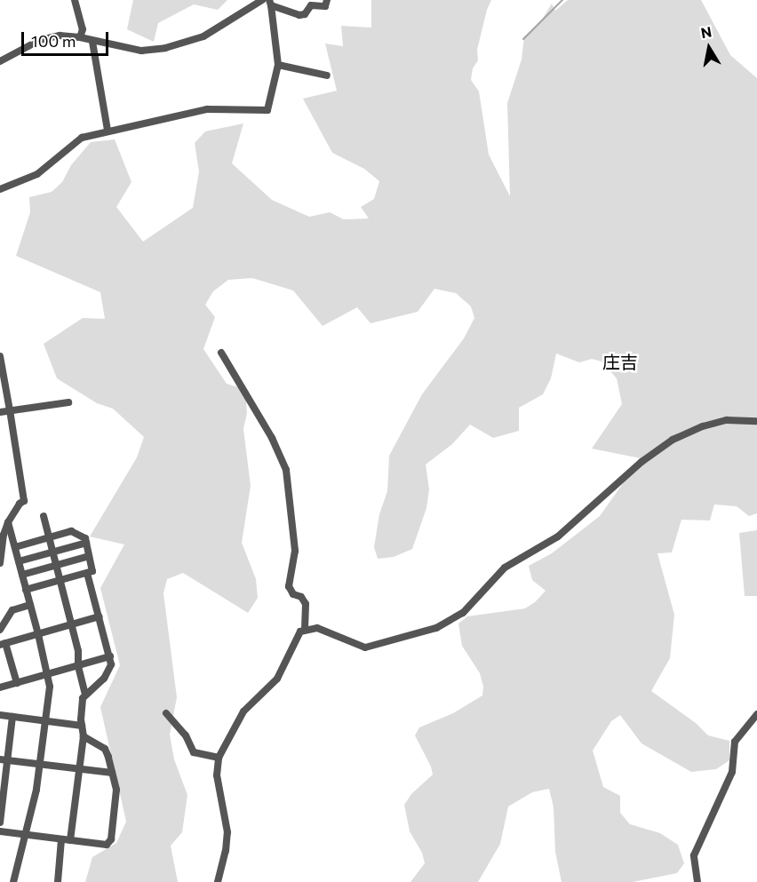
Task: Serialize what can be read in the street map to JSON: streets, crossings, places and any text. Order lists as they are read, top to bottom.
{
  "districts": ["庄吉"],
  "scale_bar": "100 m",
  "north": "top"
}
